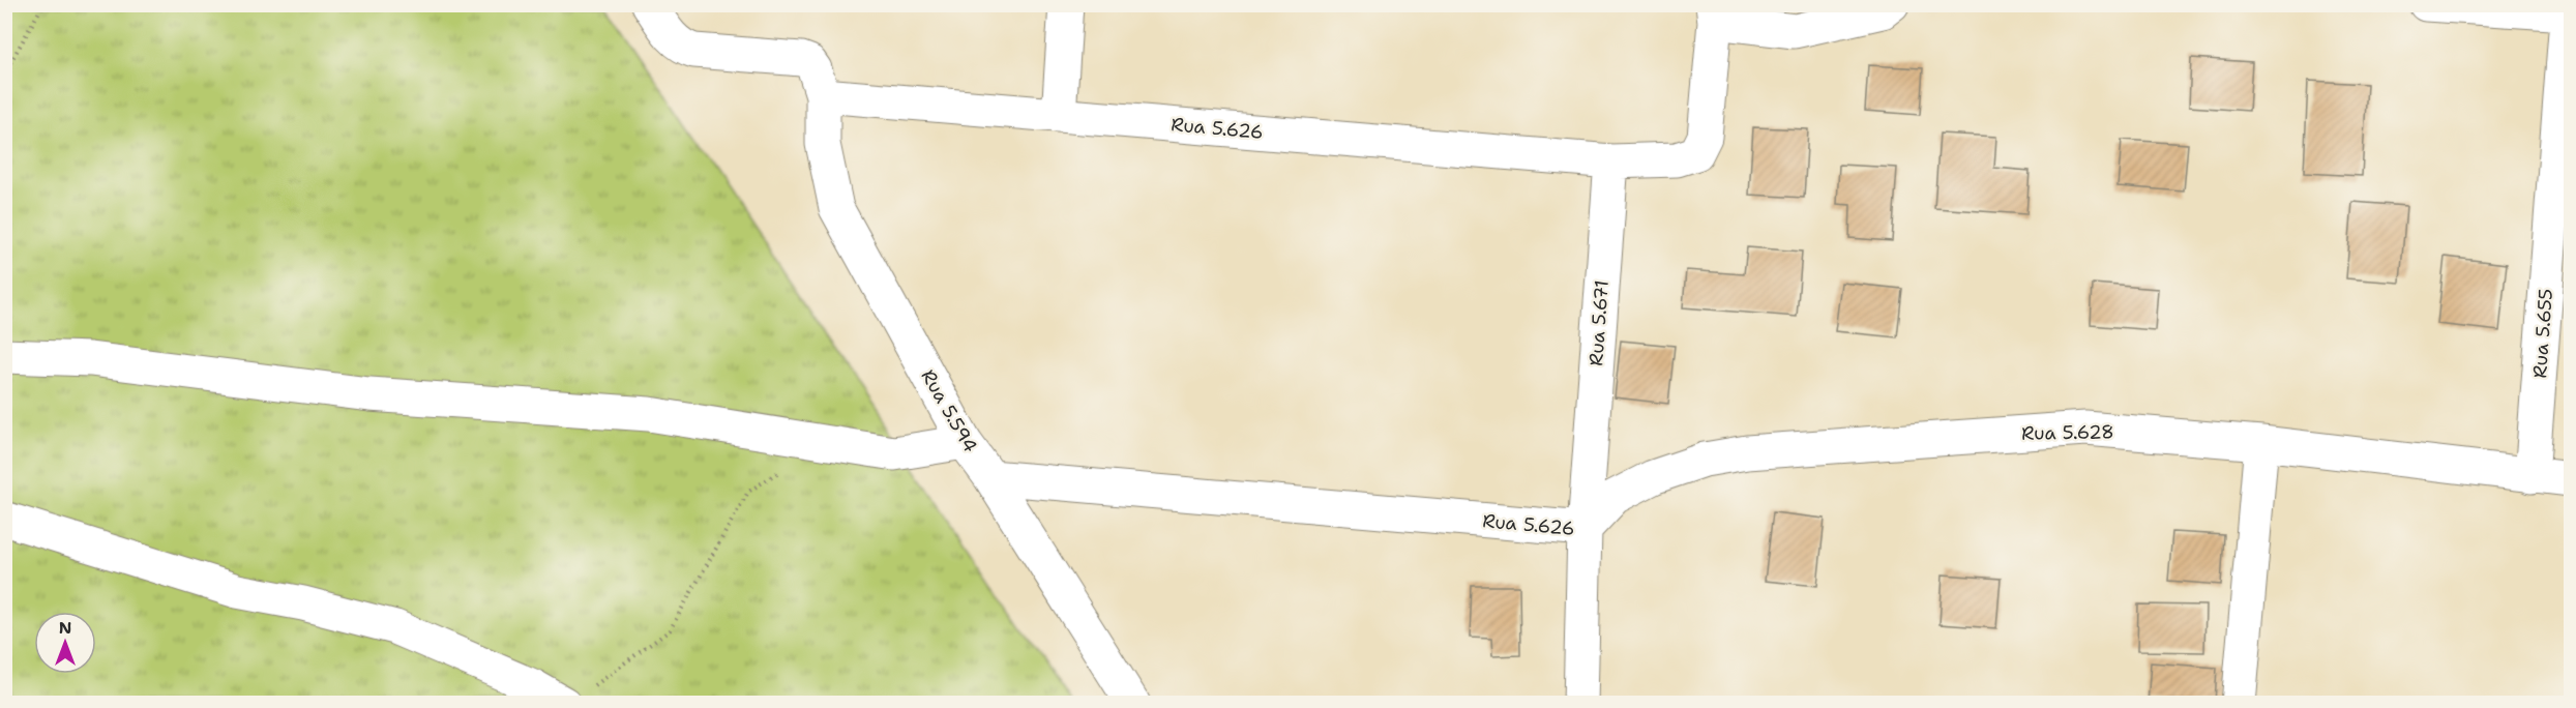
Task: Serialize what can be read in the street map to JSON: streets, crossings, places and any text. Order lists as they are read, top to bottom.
{
  "streets": {
    "street": [
      "Rua 5.626",
      "Rua 5.671",
      "Rua 5.655",
      "Rua 5.594",
      "Rua 5.628"
    ]
  },
  "crossings": [
    ["Rua 5.626", "Rua 5.671"],
    ["Rua 5.626", "Rua 5.594"],
    ["Rua 5.626", "Rua 5.628"],
    ["Rua 5.671", "Rua 5.628"],
    ["Rua 5.655", "Rua 5.628"]
  ],
  "north": "top"
}
